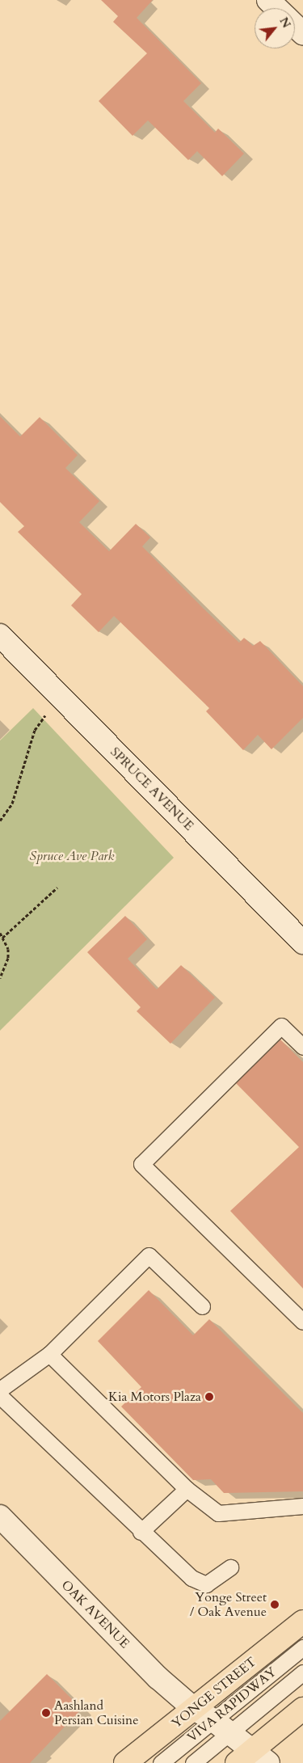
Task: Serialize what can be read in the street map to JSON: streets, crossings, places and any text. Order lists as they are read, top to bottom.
{
  "streets": {
    "main road": ["YONGE STREET"],
    "street": ["SPRUCE AVENUE", "OAK AVENUE"],
    "lane": ["VIVA RAPIDWAY"]
  },
  "crossings": [
    ["OAK AVENUE", "YONGE STREET"],
    ["OAK AVENUE", "VIVA RAPIDWAY"]
  ],
  "parks": ["Spruce Ave Park"],
  "places": ["Kia Motors Plaza", "Yonge Street / Oak Avenue", "Aashland Persian Cuisine"],
  "north": "top right"
}
